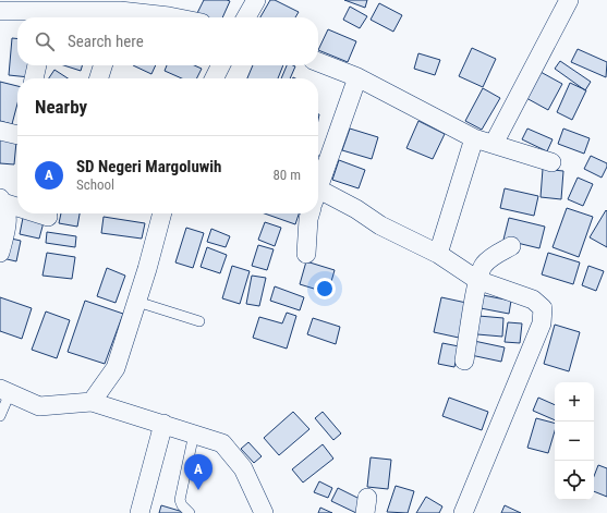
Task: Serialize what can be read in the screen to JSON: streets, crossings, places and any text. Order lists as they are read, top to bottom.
{
  "page": {
    "search": "Search here",
    "heading": "Nearby",
    "list": [
      {
        "mark": "A",
        "name": "SD Negeri Margoluwih",
        "note": "School",
        "value": "80 m"
      }
    ],
    "map_buttons": ["+", "−"],
    "pins": "A"
  }
}
